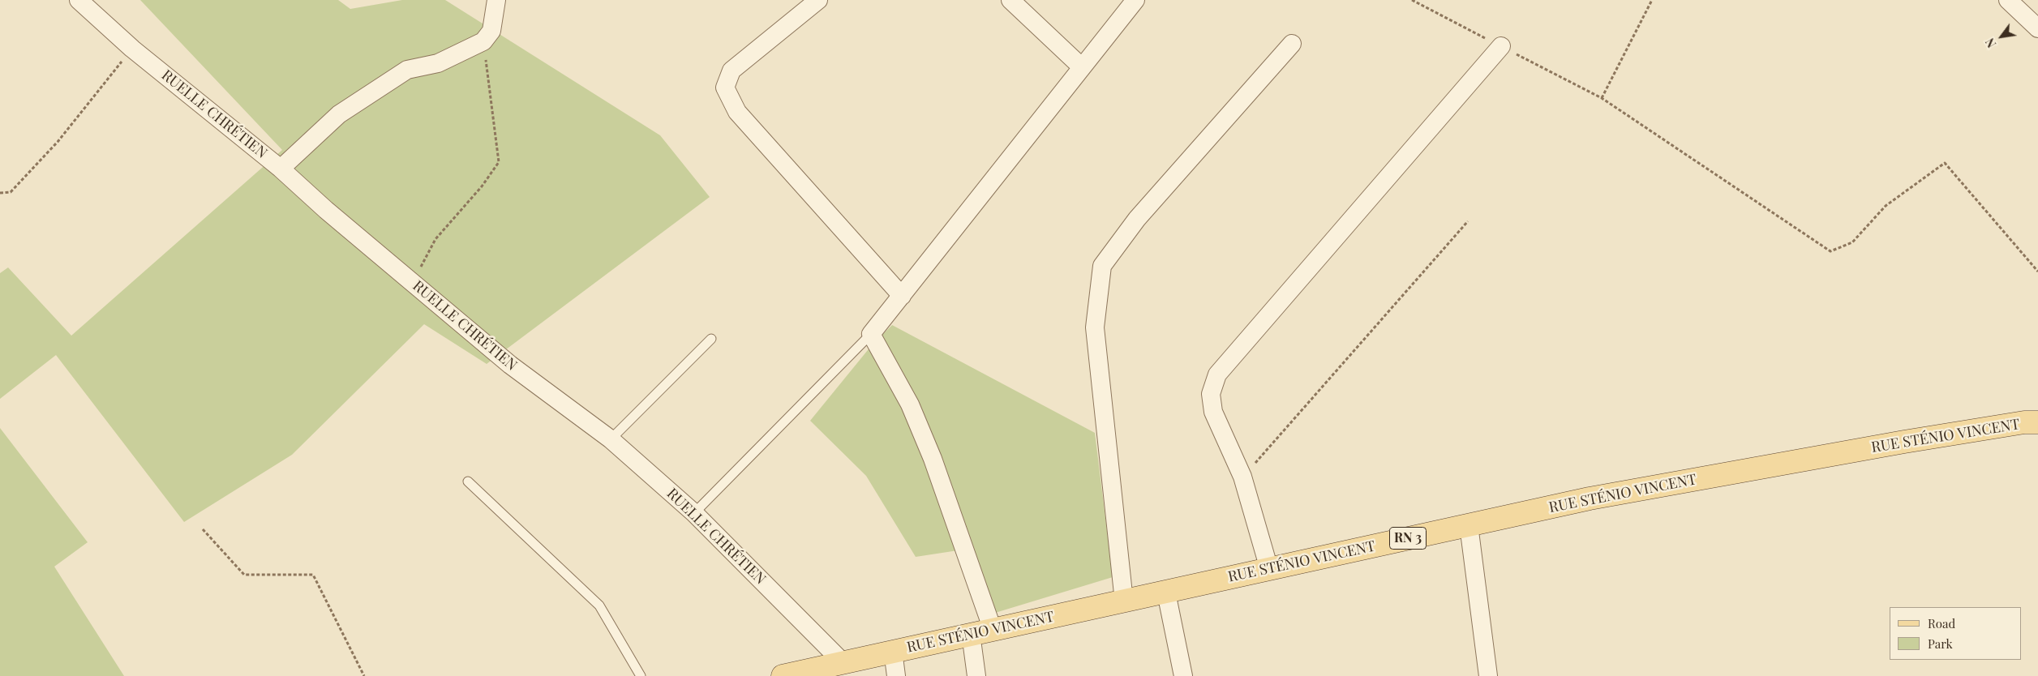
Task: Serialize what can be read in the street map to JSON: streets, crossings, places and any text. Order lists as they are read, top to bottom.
{
  "streets": {
    "main road": ["RUE STÉNIO VINCENT", "RN 3"],
    "street": ["RUELLE CHRÉTIEN"]
  },
  "crossings": [
    ["RUELLE CHRÉTIEN", "RUE STÉNIO VINCENT"]
  ],
  "legend": ["Road", "Park"],
  "north": "bottom left"
}
